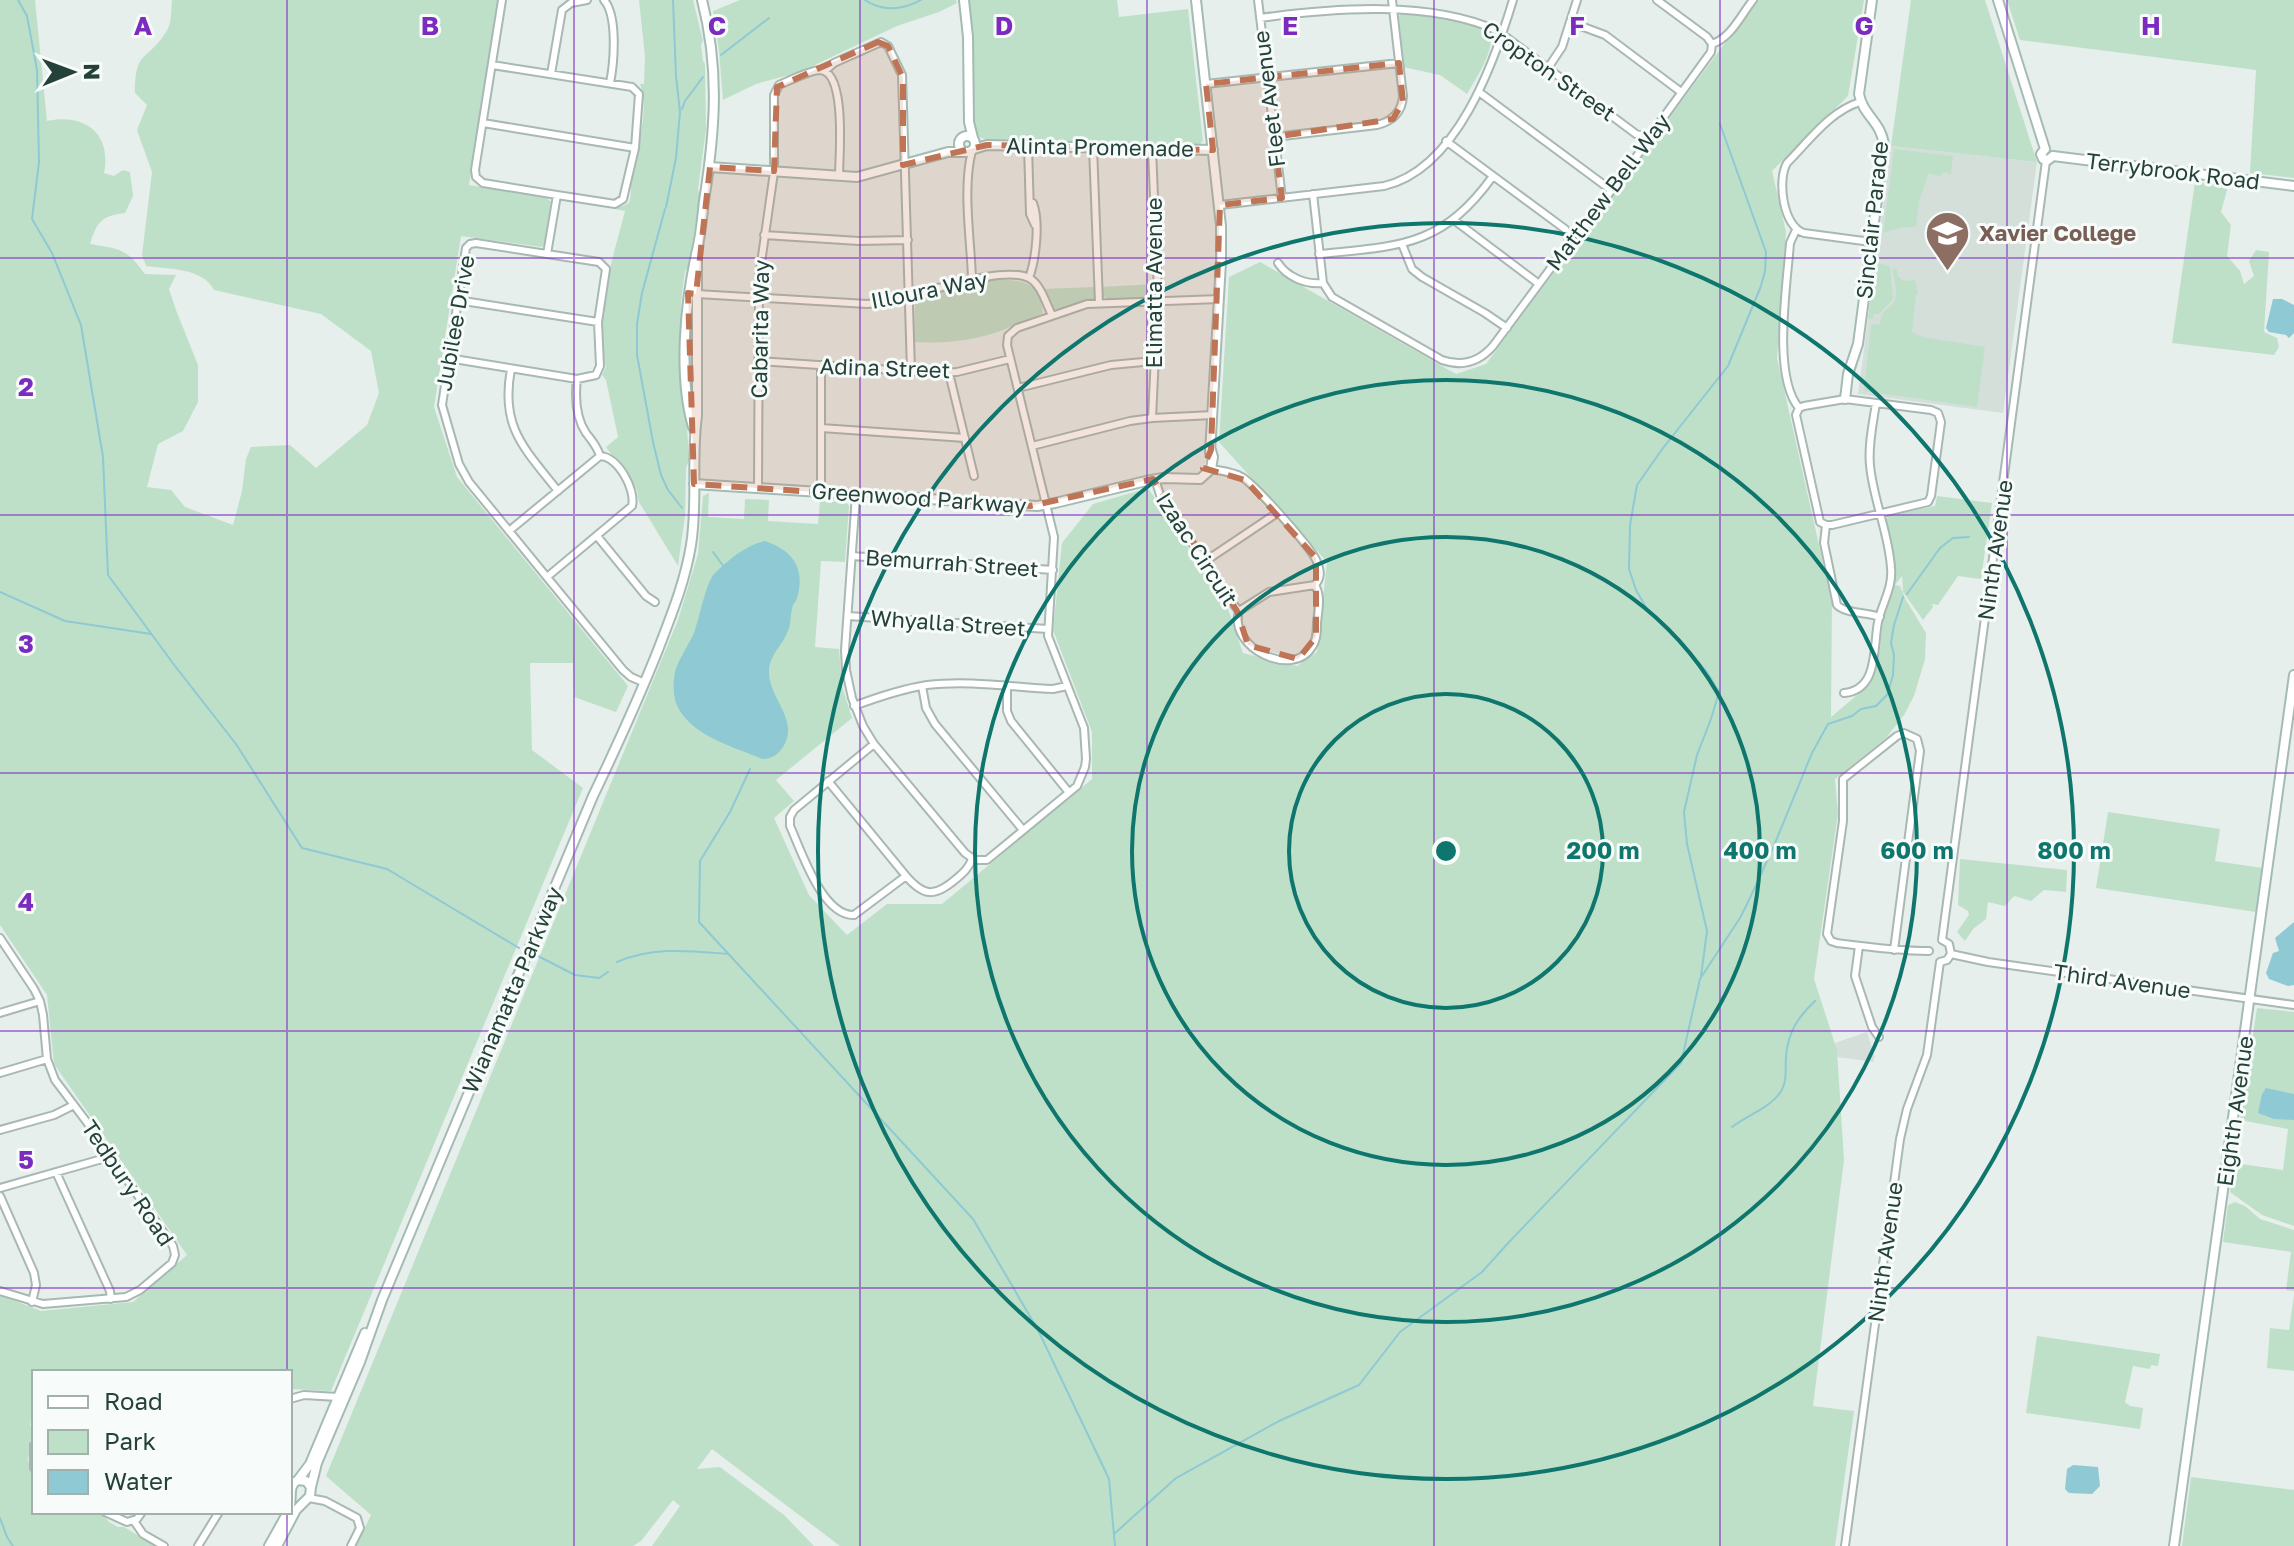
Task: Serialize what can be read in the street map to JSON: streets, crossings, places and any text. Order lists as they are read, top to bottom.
{
  "streets": {
    "street": [
      "Cropton Street",
      "Fleet Avenue",
      "Alinta Promenade",
      "Terrybrook Road",
      "Matthew Bell Way",
      "Sinclair Parade",
      "Elimatta Avenue",
      "Illoura Way",
      "Jubilee Drive",
      "Cabarita Way",
      "Adina Street",
      "Greenwood Parkway",
      "Izaac Circuit",
      "Ninth Avenue",
      "Bemurrah Street",
      "Whyalla Street",
      "Third Avenue",
      "Wianamatta Parkway",
      "Eighth Avenue",
      "Tedbury Road"
    ]
  },
  "crossings": [
    ["Cropton Street", "Fleet Avenue"],
    ["Cropton Street", "Matthew Bell Way"],
    ["Alinta Promenade", "Elimatta Avenue"],
    ["Alinta Promenade", "Cabarita Way"],
    ["Alinta Promenade", "Wianamatta Parkway"],
    ["Terrybrook Road", "Ninth Avenue"],
    ["Illoura Way", "Cabarita Way"],
    ["Illoura Way", "Wianamatta Parkway"],
    ["Jubilee Drive", "Wianamatta Parkway"],
    ["Cabarita Way", "Adina Street"],
    ["Cabarita Way", "Greenwood Parkway"],
    ["Greenwood Parkway", "Izaac Circuit"],
    ["Greenwood Parkway", "Wianamatta Parkway"],
    ["Ninth Avenue", "Third Avenue"],
    ["Third Avenue", "Eighth Avenue"]
  ],
  "places": {
    "school or university": ["Xavier College"]
  },
  "legend": ["Road", "Park", "Water"],
  "north": "right",
  "grid": {
    "columns": [
      "A",
      "B",
      "C",
      "D",
      "E",
      "F",
      "G",
      "H"
    ],
    "rows": [
      "2",
      "3",
      "4",
      "5"
    ]
  },
  "rings": [
    "200 m",
    "400 m",
    "600 m",
    "800 m"
  ]
}
